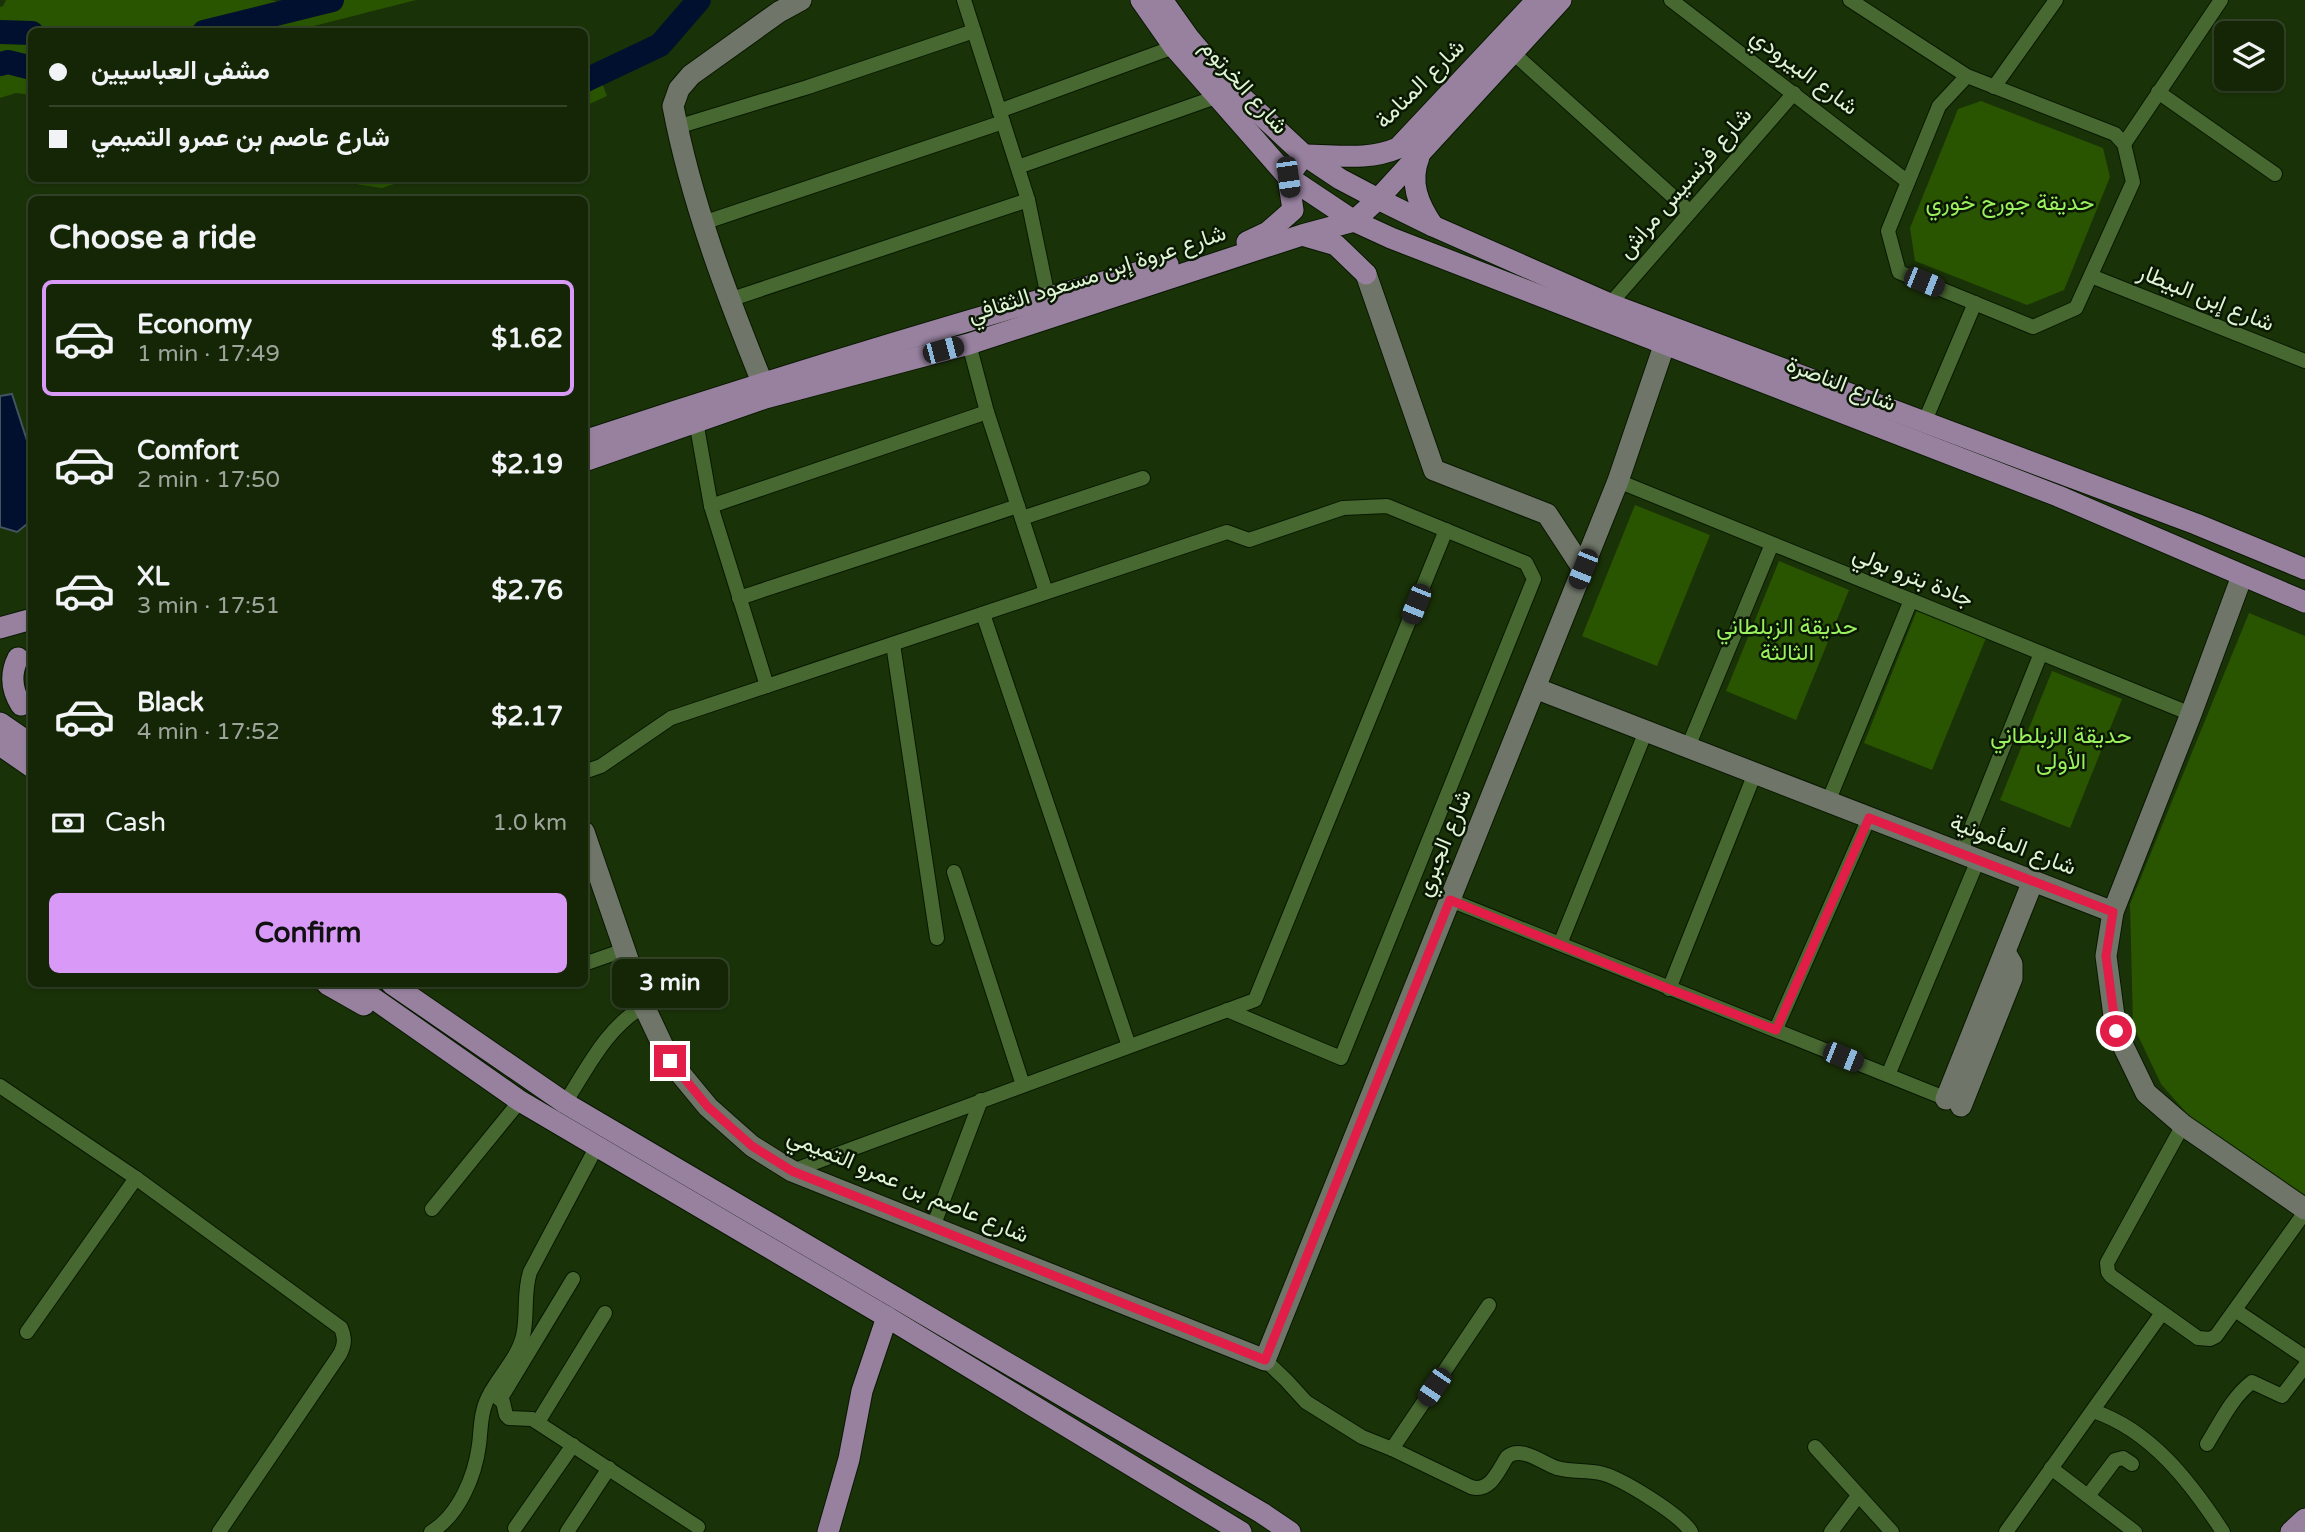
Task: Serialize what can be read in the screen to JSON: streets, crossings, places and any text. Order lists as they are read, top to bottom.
{
  "streets": {
    "main road": [
      "شارع المنامة",
      "شارع الخرتوم",
      "شارع عروة إبن مسعود الثقافي",
      "شارع الناصرة",
      "شارع الجبري",
      "شارع المأمونية",
      "شارع عاصم بن عمرو التميمي"
    ],
    "street": [
      "شارع البيرودي",
      "شارع فرنسيس مراش",
      "شارع إبن البيطار",
      "جادة بترو بولي"
    ]
  },
  "crossings": [
    ["شارع البيرودي", "شارع فرنسيس مراش"],
    ["شارع البيرودي", "شارع إبن البيطار"],
    ["شارع المنامة", "شارع عروة إبن مسعود الثقافي"],
    ["شارع المنامة", "شارع الناصرة"],
    ["شارع الخرتوم", "شارع عروة إبن مسعود الثقافي"],
    ["شارع الخرتوم", "شارع الناصرة"],
    ["شارع فرنسيس مراش", "شارع الناصرة"],
    ["شارع عروة إبن مسعود الثقافي", "شارع الناصرة"],
    ["شارع الناصرة", "شارع الجبري"],
    ["جادة بترو بولي", "شارع الجبري"],
    ["شارع الجبري", "شارع المأمونية"],
    ["شارع الجبري", "شارع عاصم بن عمرو التميمي"]
  ],
  "parks": ["حديقة جورج خوري", "حديقة الزبلطاني الثالثة", "حديقة الزبلطاني الأولى"],
  "page": {
    "banner": ["مشفى العباسيين", "شارع عاصم بن عمرو التميمي"],
    "heading": "Choose a ride",
    "list": [
      {
        "name": "Economy",
        "note": "1 min · 17:49",
        "value": "$1.62"
      },
      {
        "name": "Comfort",
        "note": "2 min · 17:50",
        "value": "$2.19"
      },
      {
        "name": "XL",
        "note": "3 min · 17:51",
        "value": "$2.76"
      },
      {
        "name": "Black",
        "note": "4 min · 17:52",
        "value": "$2.17"
      }
    ],
    "pay": ["Cash", "1.0 km"],
    "buttons": "Confirm",
    "bubble": "3 min"
  }
}
